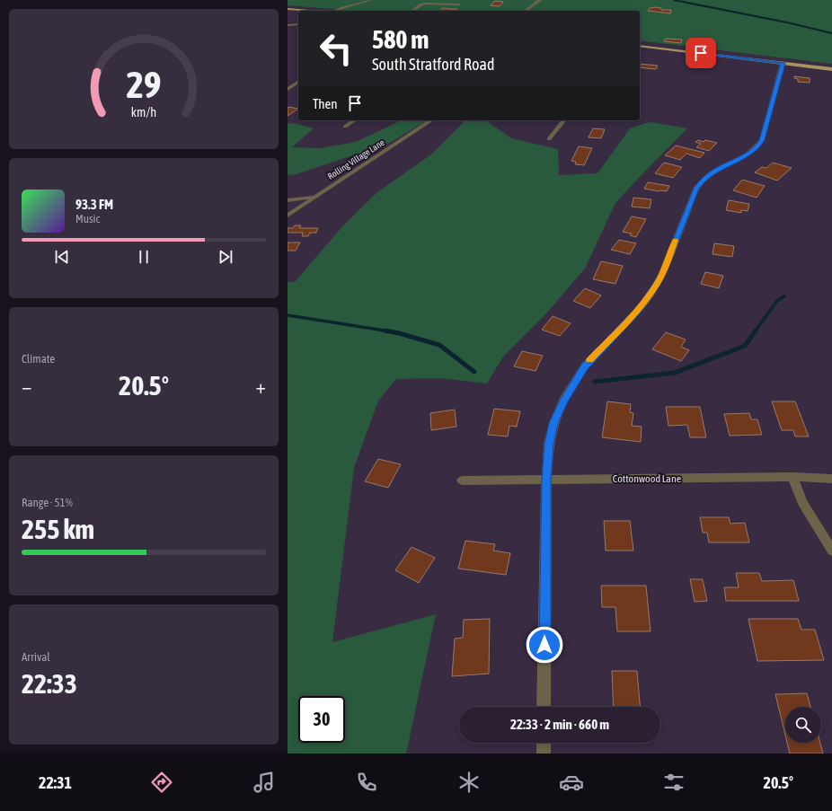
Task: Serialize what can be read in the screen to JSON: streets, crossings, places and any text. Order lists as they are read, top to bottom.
{
  "streets": {
    "street": ["Rolling Village Lane", "Cottonwood Lane"]
  },
  "page": {
    "turn": ["580 m", "South Stratford Road"],
    "then": "Then",
    "song": ["93.3 FM", "Music"],
    "tile": [
      "Climate",
      ["Range · 51%", "255 km"],
      ["Arrival", "22:33"]
    ],
    "heat": ["−", "20.5°", "+"],
    "limit": "30",
    "trip": "22:33 · 2 min · 660 m",
    "tabs": ["22:31", "20.5°"],
    "gauge": ["29", "km/h"]
  }
}
